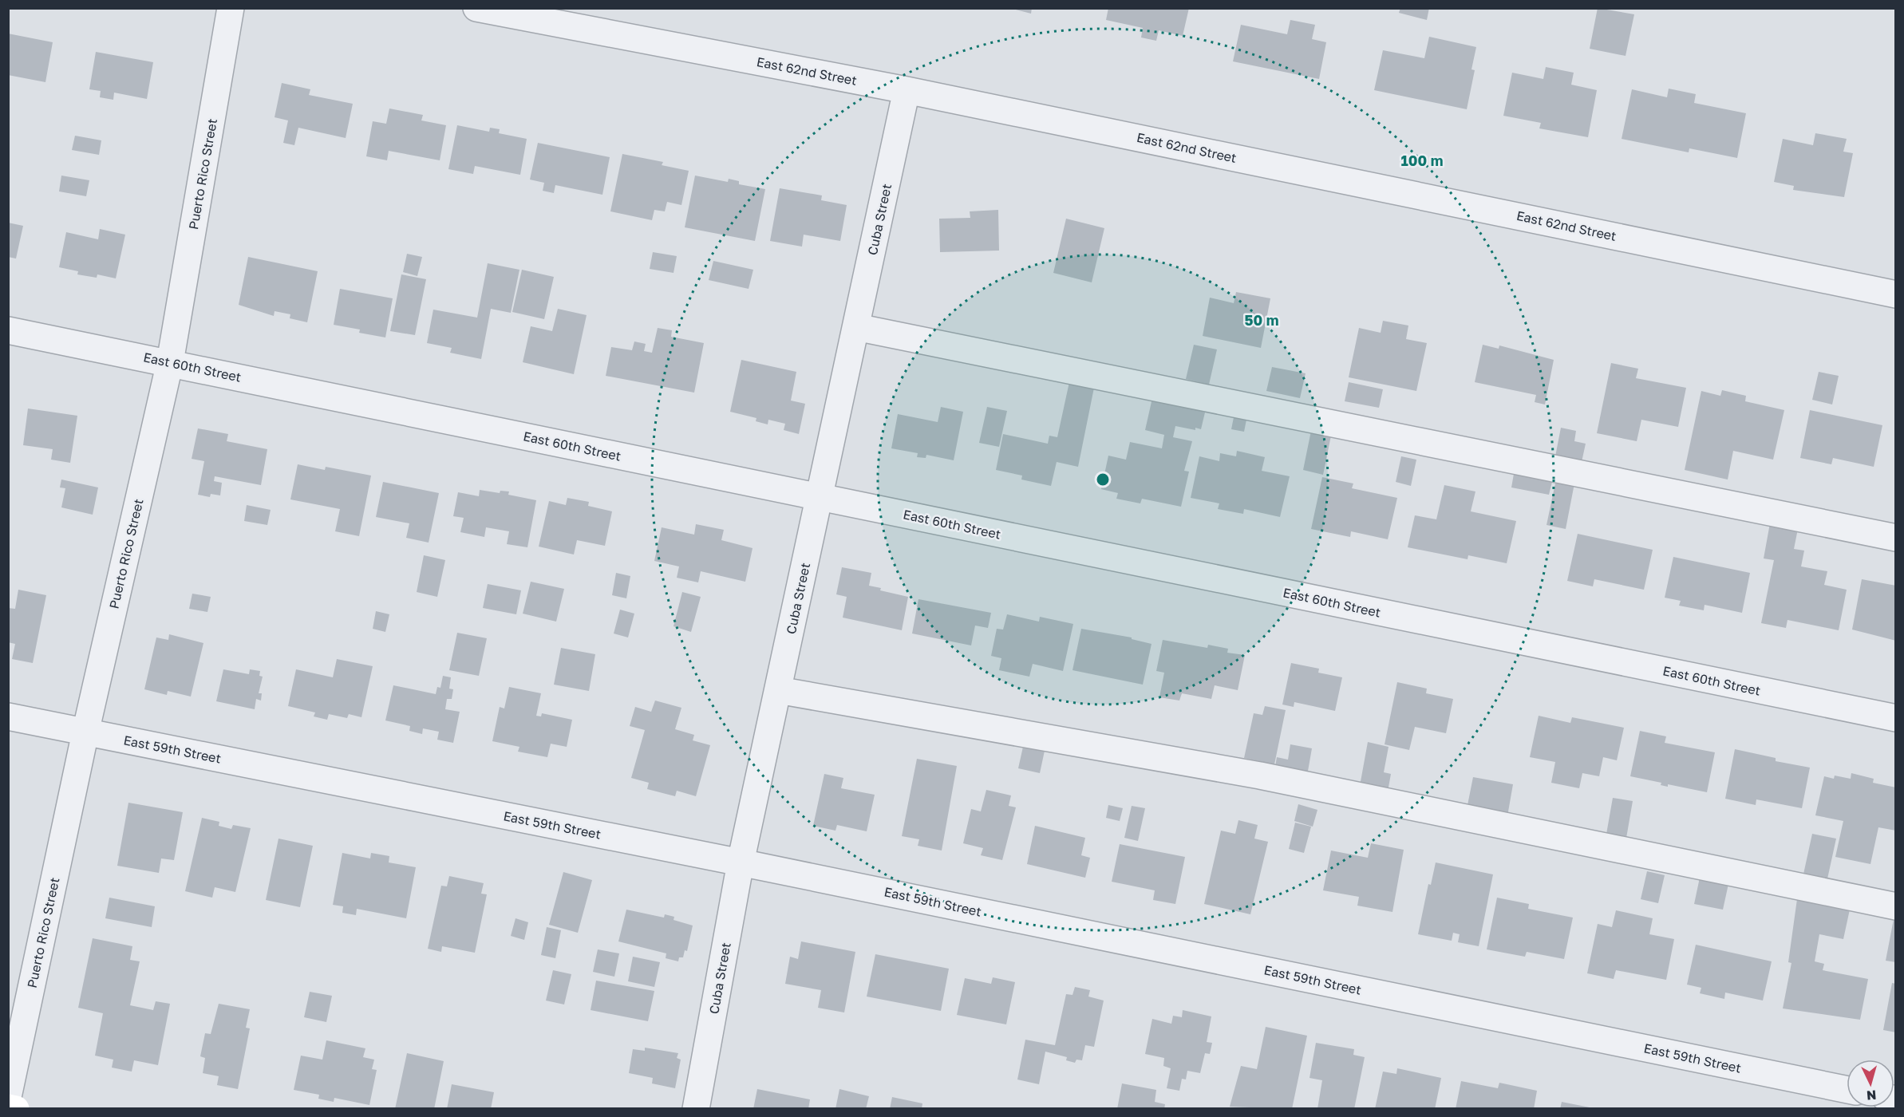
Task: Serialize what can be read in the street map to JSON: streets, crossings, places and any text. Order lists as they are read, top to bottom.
{
  "streets": {
    "street": [
      "East 62nd Street",
      "Puerto Rico Street",
      "Cuba Street",
      "East 60th Street",
      "East 59th Street"
    ]
  },
  "crossings": [
    ["East 62nd Street", "Cuba Street"],
    ["Puerto Rico Street", "East 60th Street"],
    ["Puerto Rico Street", "East 59th Street"],
    ["Cuba Street", "East 60th Street"],
    ["Cuba Street", "East 59th Street"]
  ],
  "north": "bottom",
  "rings": ["100 m", "50 m"]
}
